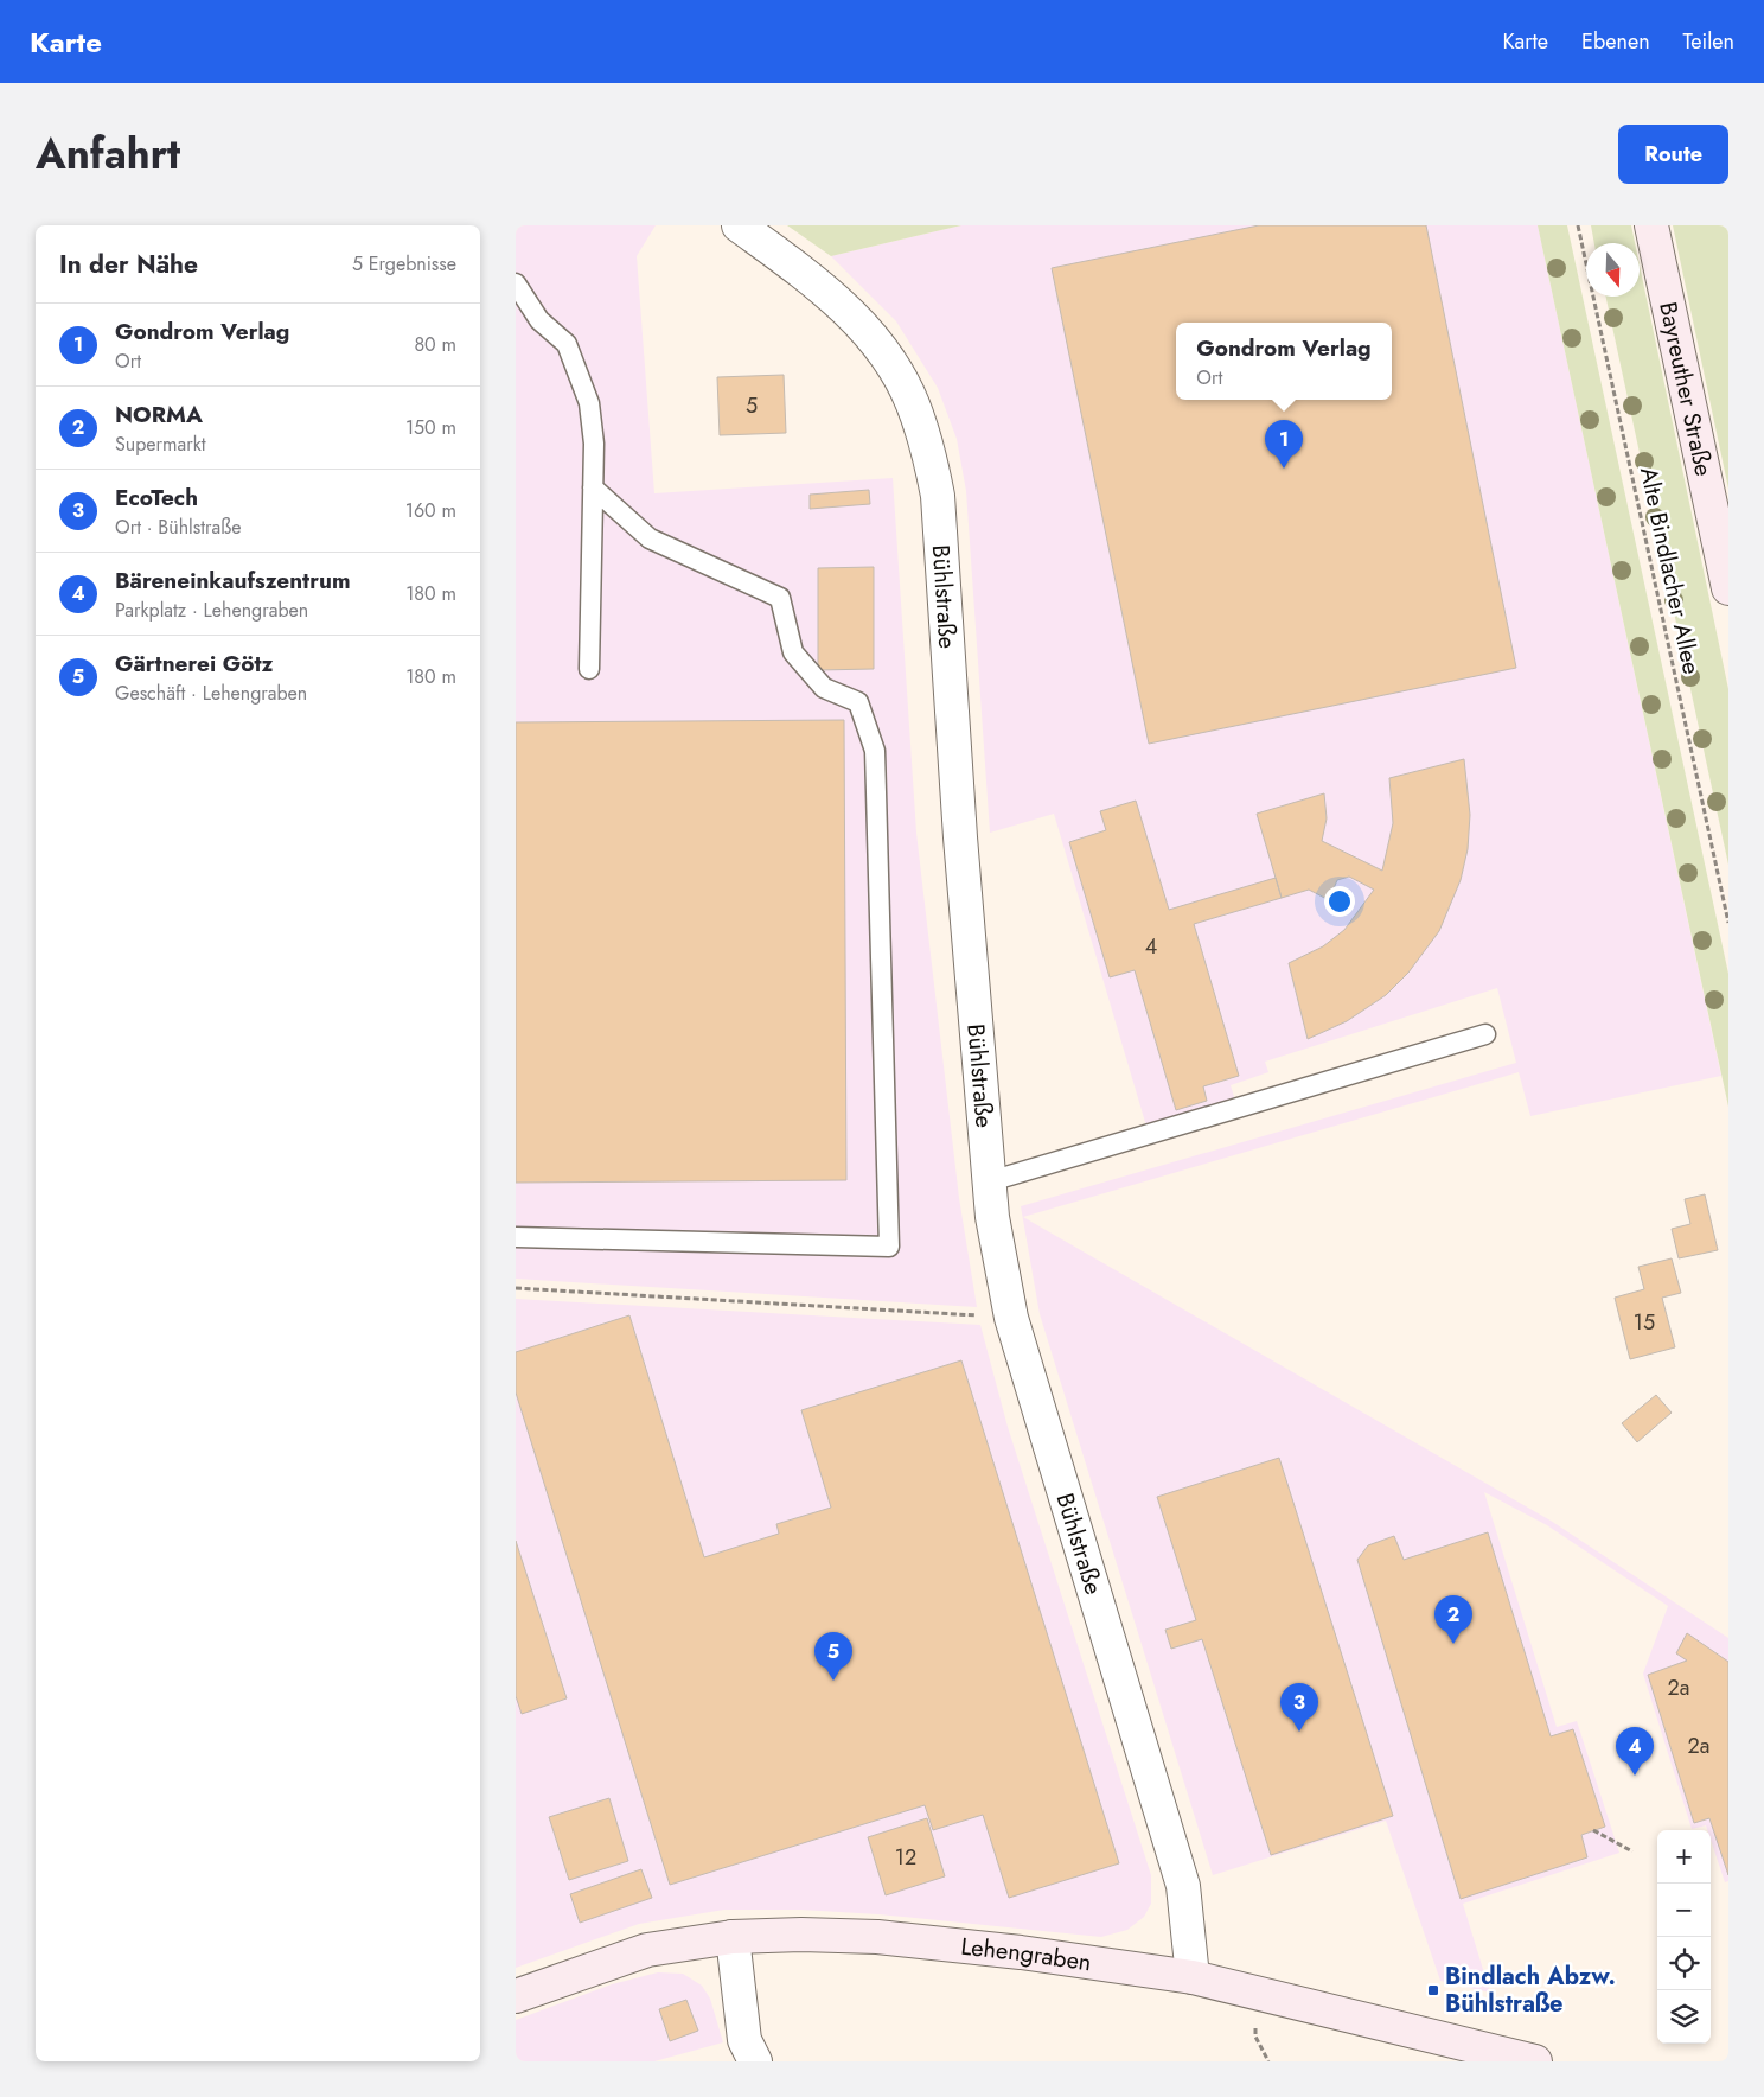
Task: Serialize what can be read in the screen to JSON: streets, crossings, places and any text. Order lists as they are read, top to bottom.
{
  "streets": {
    "street": ["Bayreuther Straße", "Bühlstraße", "Lehengraben"],
    "path": ["Alte Bindlacher Allee"]
  },
  "crossings": [
    ["Bühlstraße", "Lehengraben"]
  ],
  "places": {
    "transit": ["Bindlach Abzw. Bühlstraße"]
  },
  "house_numbers": [
    "5",
    "4",
    "15",
    "2a",
    "2a",
    "12"
  ],
  "north": "bottom",
  "page": {
    "header": "Karte",
    "nav": ["Karte", "Ebenen", "Teilen"],
    "title": "Anfahrt",
    "buttons": "Route",
    "heading": ["In der Nähe", "5 Ergebnisse"],
    "list": [
      {
        "mark": "1",
        "name": "Gondrom Verlag",
        "note": "Ort",
        "value": "80 m"
      },
      {
        "mark": "2",
        "name": "NORMA",
        "note": "Supermarkt",
        "value": "150 m"
      },
      {
        "mark": "3",
        "name": "EcoTech",
        "note": "Ort · Bühlstraße",
        "value": "160 m"
      },
      {
        "mark": "4",
        "name": "Bäreneinkaufszentrum",
        "note": "Parkplatz · Lehengraben",
        "value": "180 m"
      },
      {
        "mark": "5",
        "name": "Gärtnerei Götz",
        "note": "Geschäft · Lehengraben",
        "value": "180 m"
      }
    ],
    "popup": ["Gondrom Verlag", "Ort"],
    "pins": [
      "1",
      "2",
      "5",
      "3",
      "4"
    ],
    "map_buttons": ["+", "−"]
  }
}
